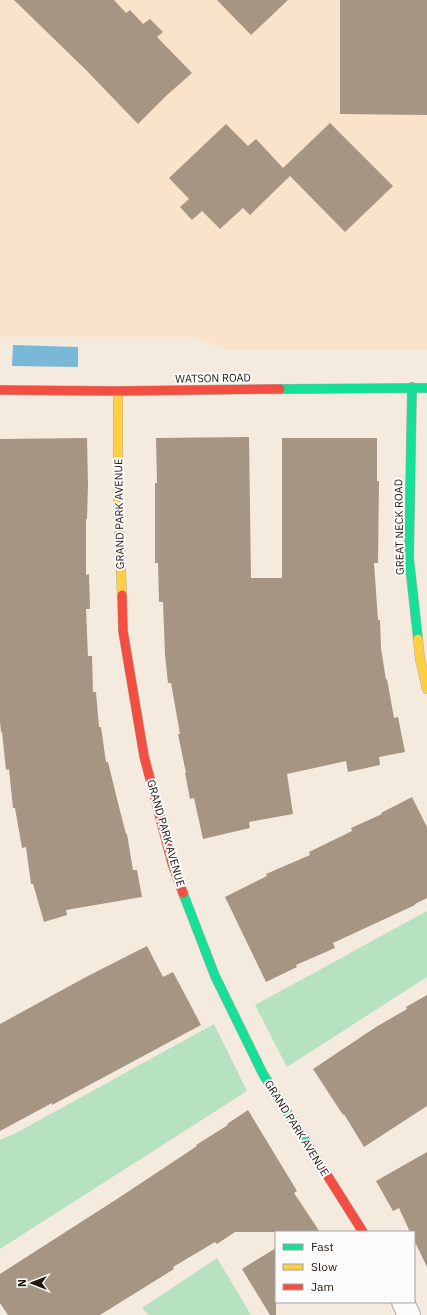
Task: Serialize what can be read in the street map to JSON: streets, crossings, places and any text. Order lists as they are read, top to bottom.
{
  "streets": {
    "street": ["WATSON ROAD", "GRAND PARK AVENUE", "GREAT NECK ROAD"]
  },
  "crossings": [
    ["WATSON ROAD", "GRAND PARK AVENUE"],
    ["WATSON ROAD", "GREAT NECK ROAD"]
  ],
  "legend": ["Fast", "Slow", "Jam"],
  "north": "left"
}
